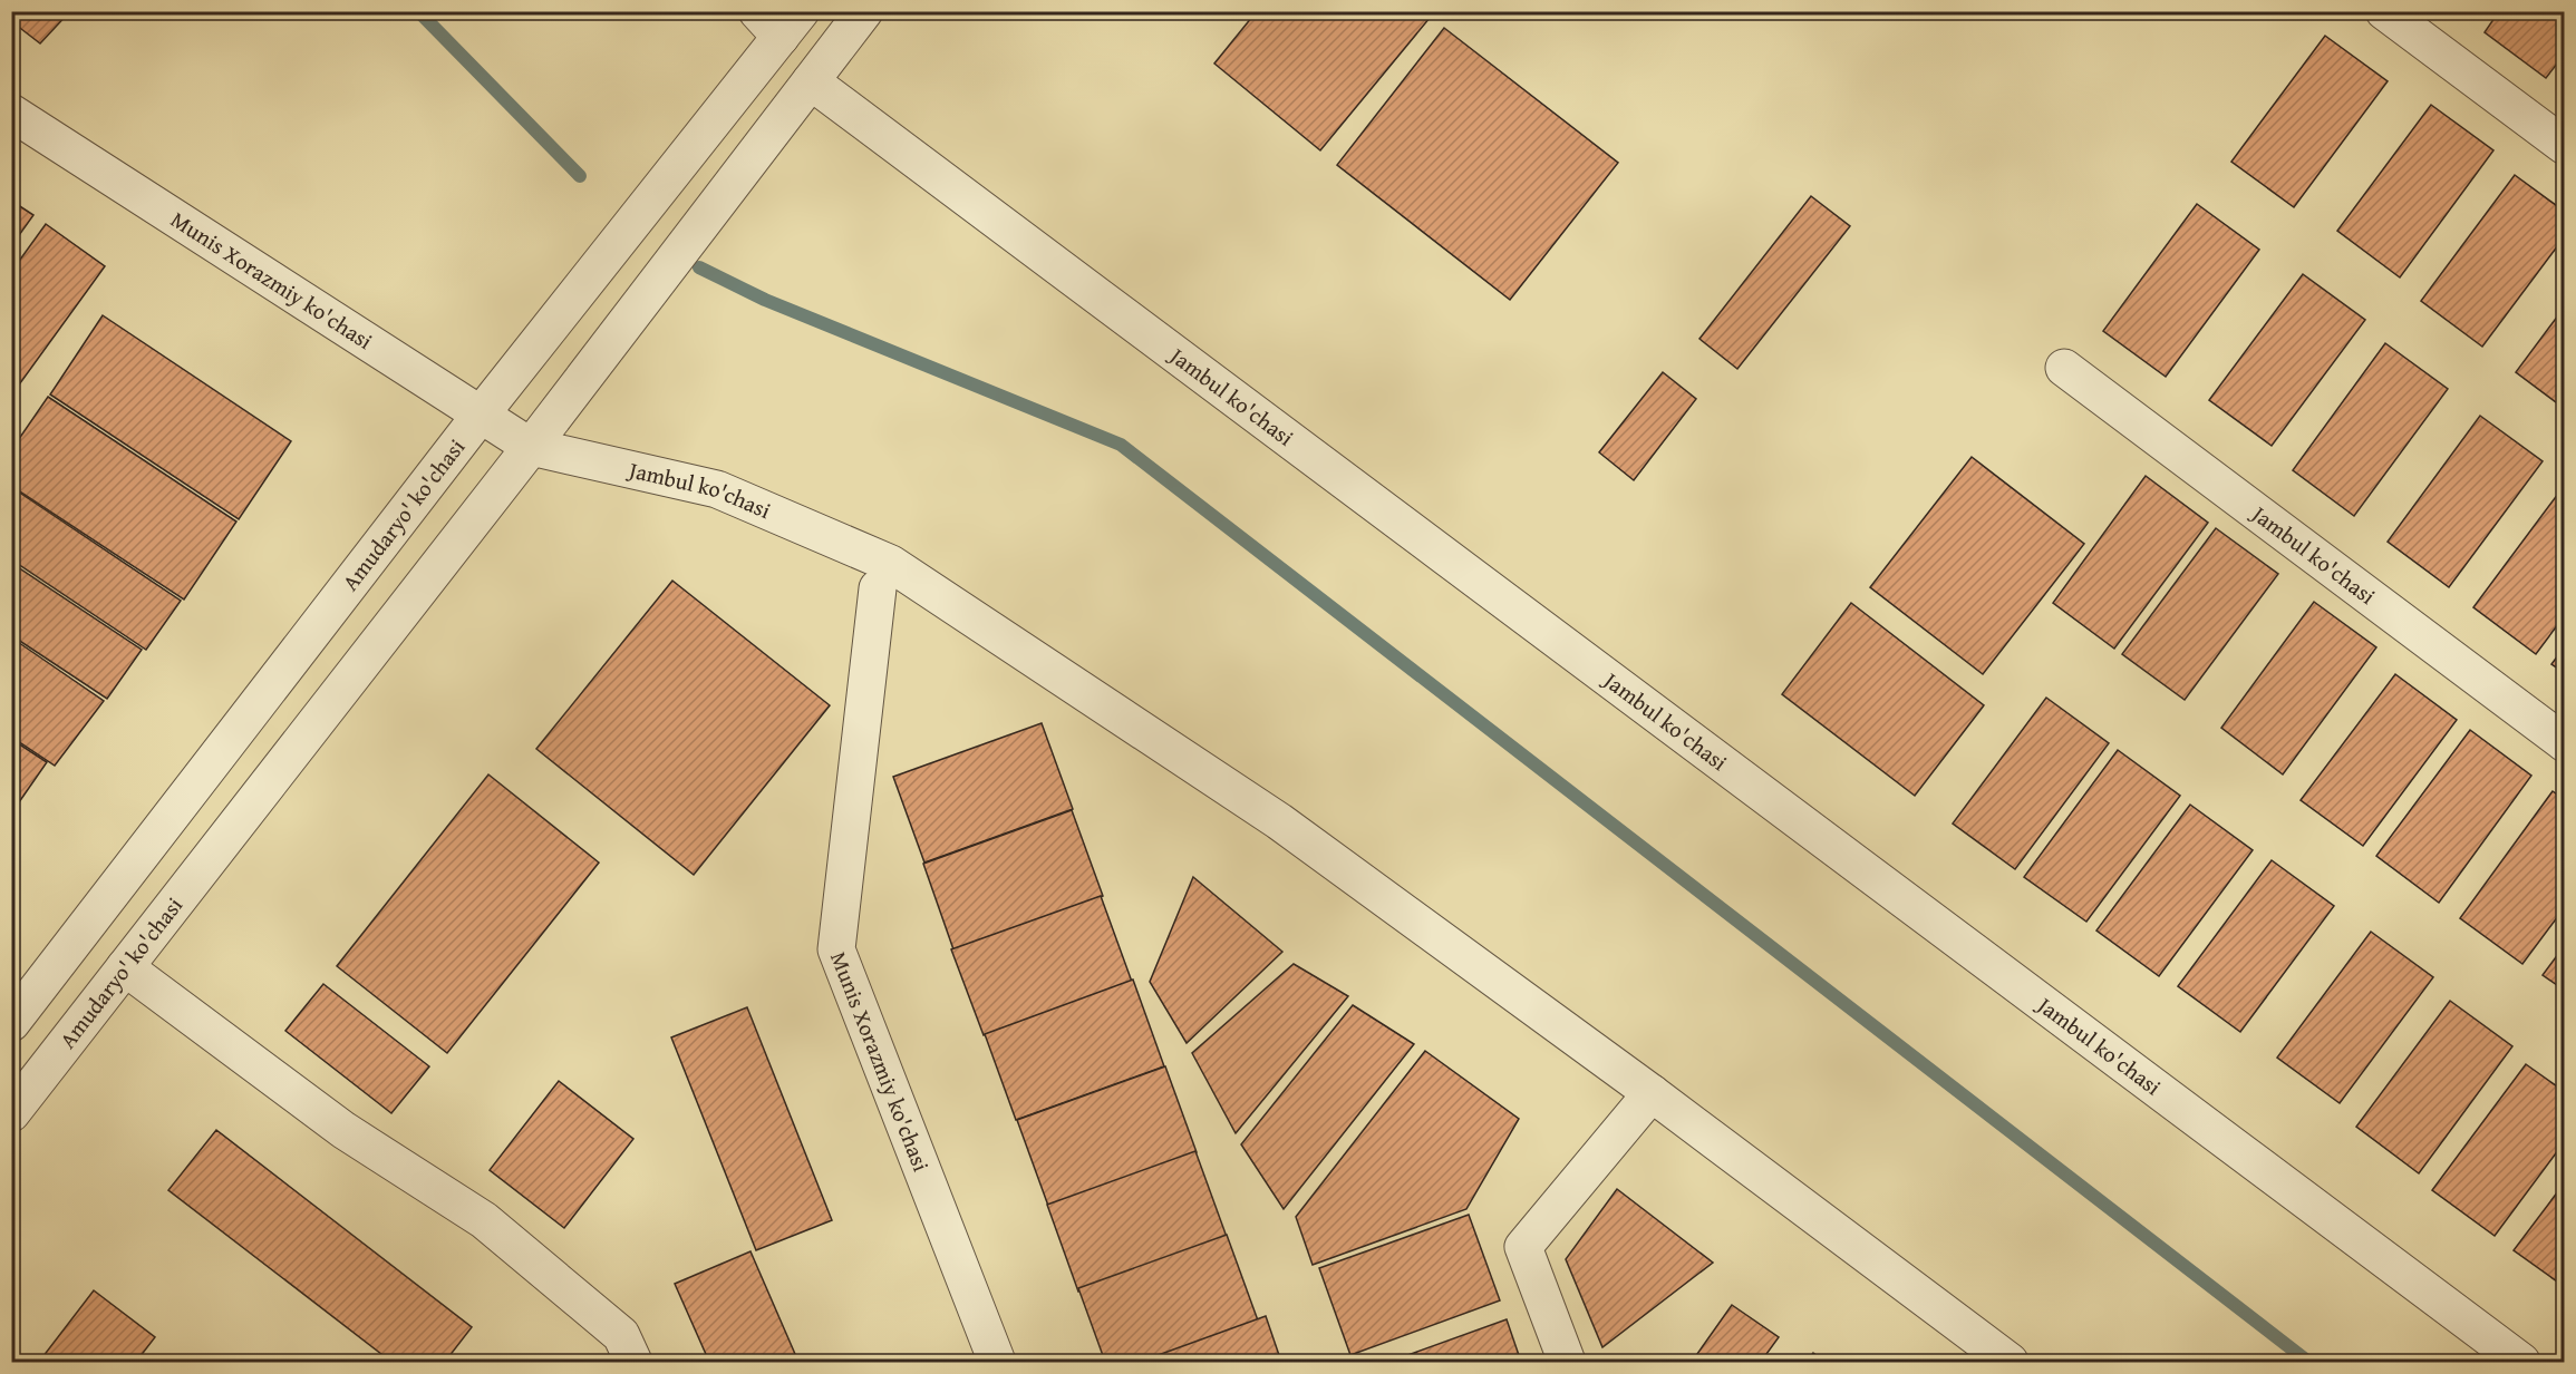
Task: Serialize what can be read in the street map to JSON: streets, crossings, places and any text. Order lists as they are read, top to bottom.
{
  "streets": {
    "street": ["Munis Xorazmiy ko'chasi", "Jambul ko'chasi", "Amudaryo' ko'chasi"]
  },
  "crossings": [
    ["Munis Xorazmiy ko'chasi", "Jambul ko'chasi"],
    ["Munis Xorazmiy ko'chasi", "Amudaryo' ko'chasi"],
    ["Jambul ko'chasi", "Amudaryo' ko'chasi"]
  ]
}
